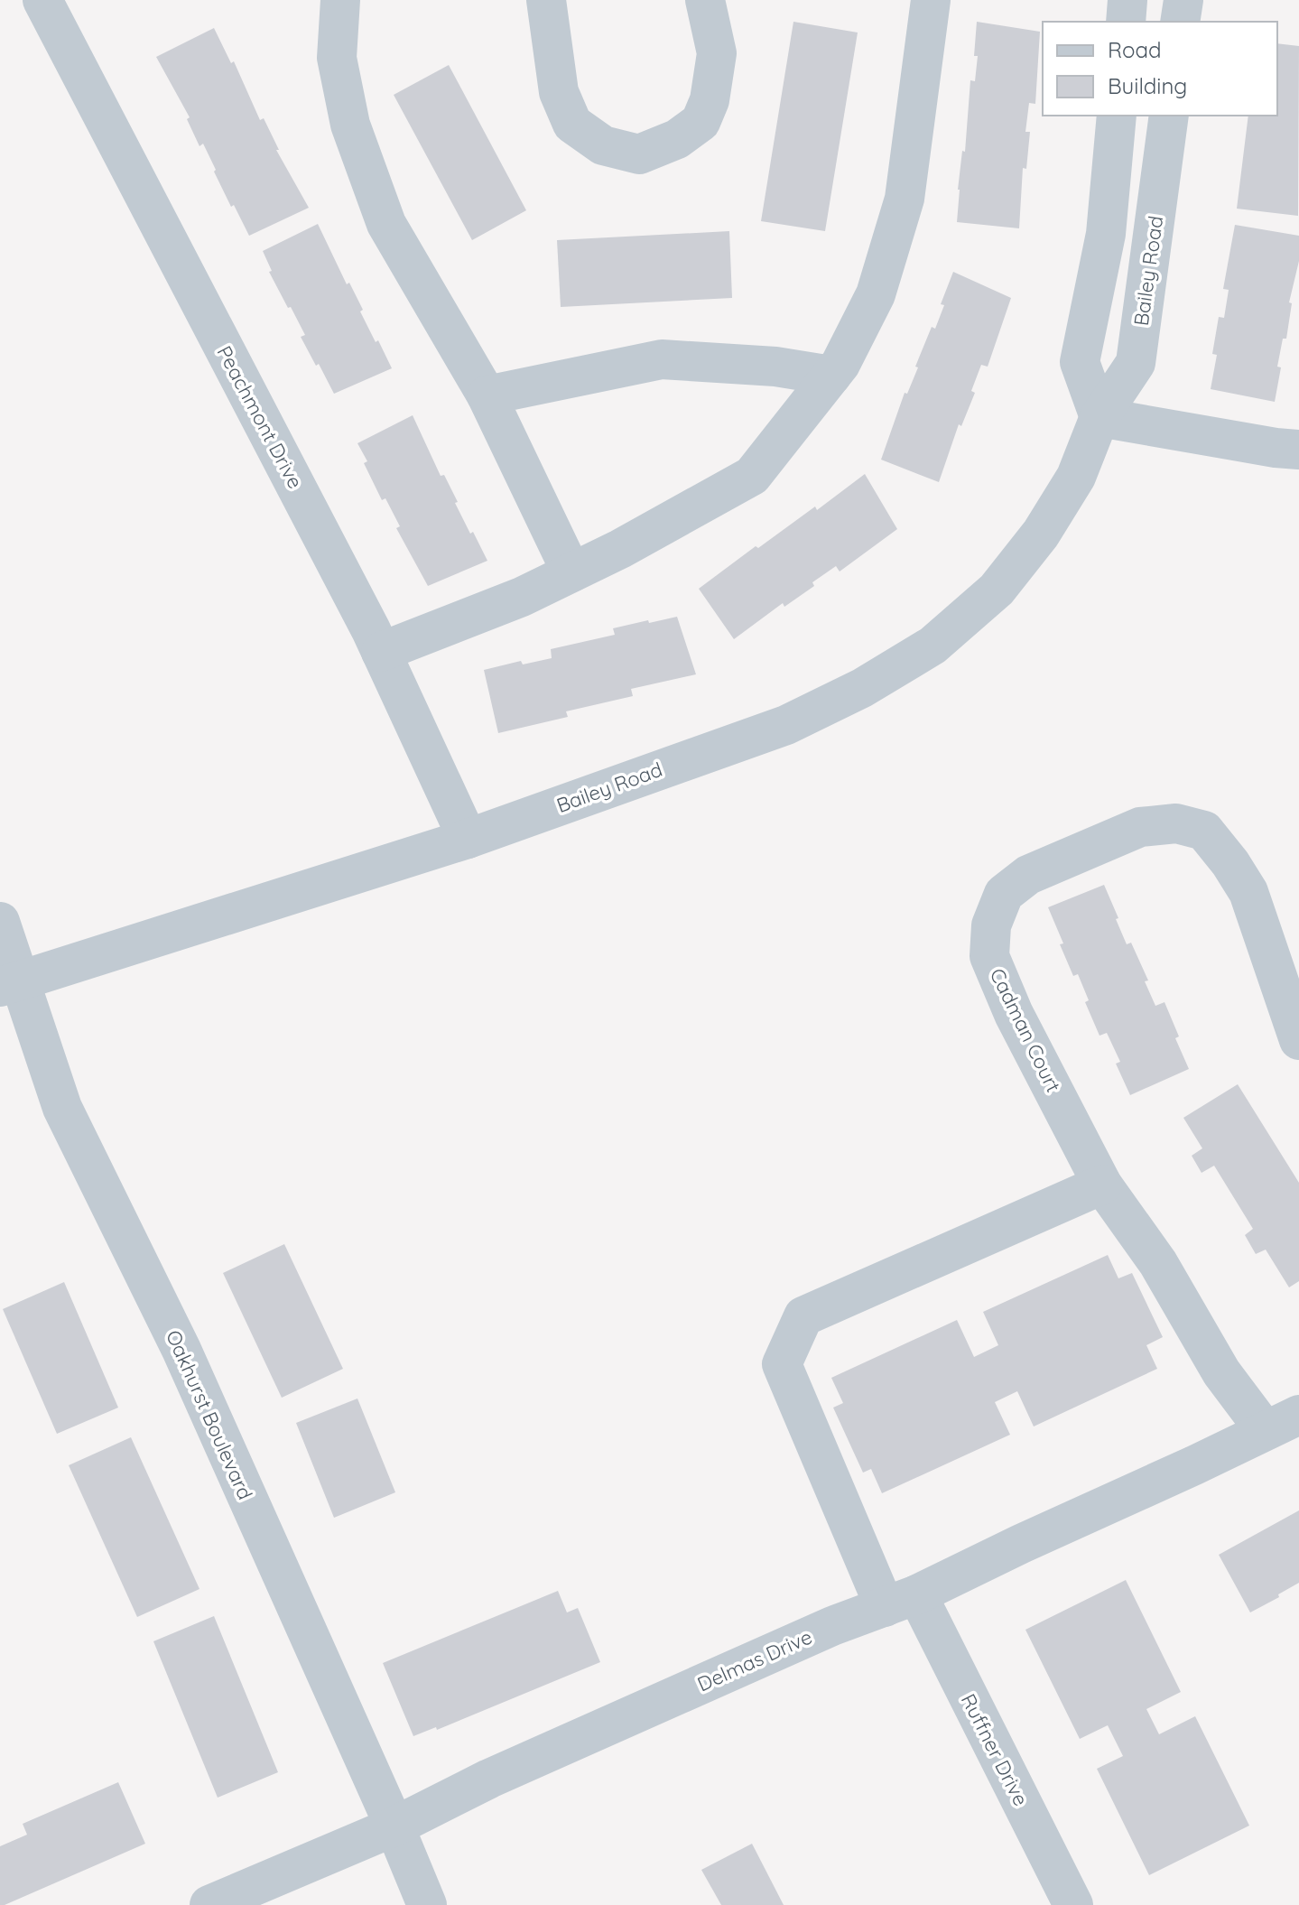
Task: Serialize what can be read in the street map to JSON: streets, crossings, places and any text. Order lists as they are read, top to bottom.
{
  "streets": {
    "street": [
      "Bailey Road",
      "Peachmont Drive",
      "Cadman Court",
      "Oakhurst Boulevard",
      "Delmas Drive",
      "Ruffner Drive"
    ]
  },
  "crossings": [
    ["Bailey Road", "Peachmont Drive"],
    ["Bailey Road", "Oakhurst Boulevard"],
    ["Cadman Court", "Delmas Drive"],
    ["Cadman Court", "Ruffner Drive"],
    ["Oakhurst Boulevard", "Delmas Drive"],
    ["Delmas Drive", "Ruffner Drive"]
  ],
  "legend": ["Road", "Building"]
}
